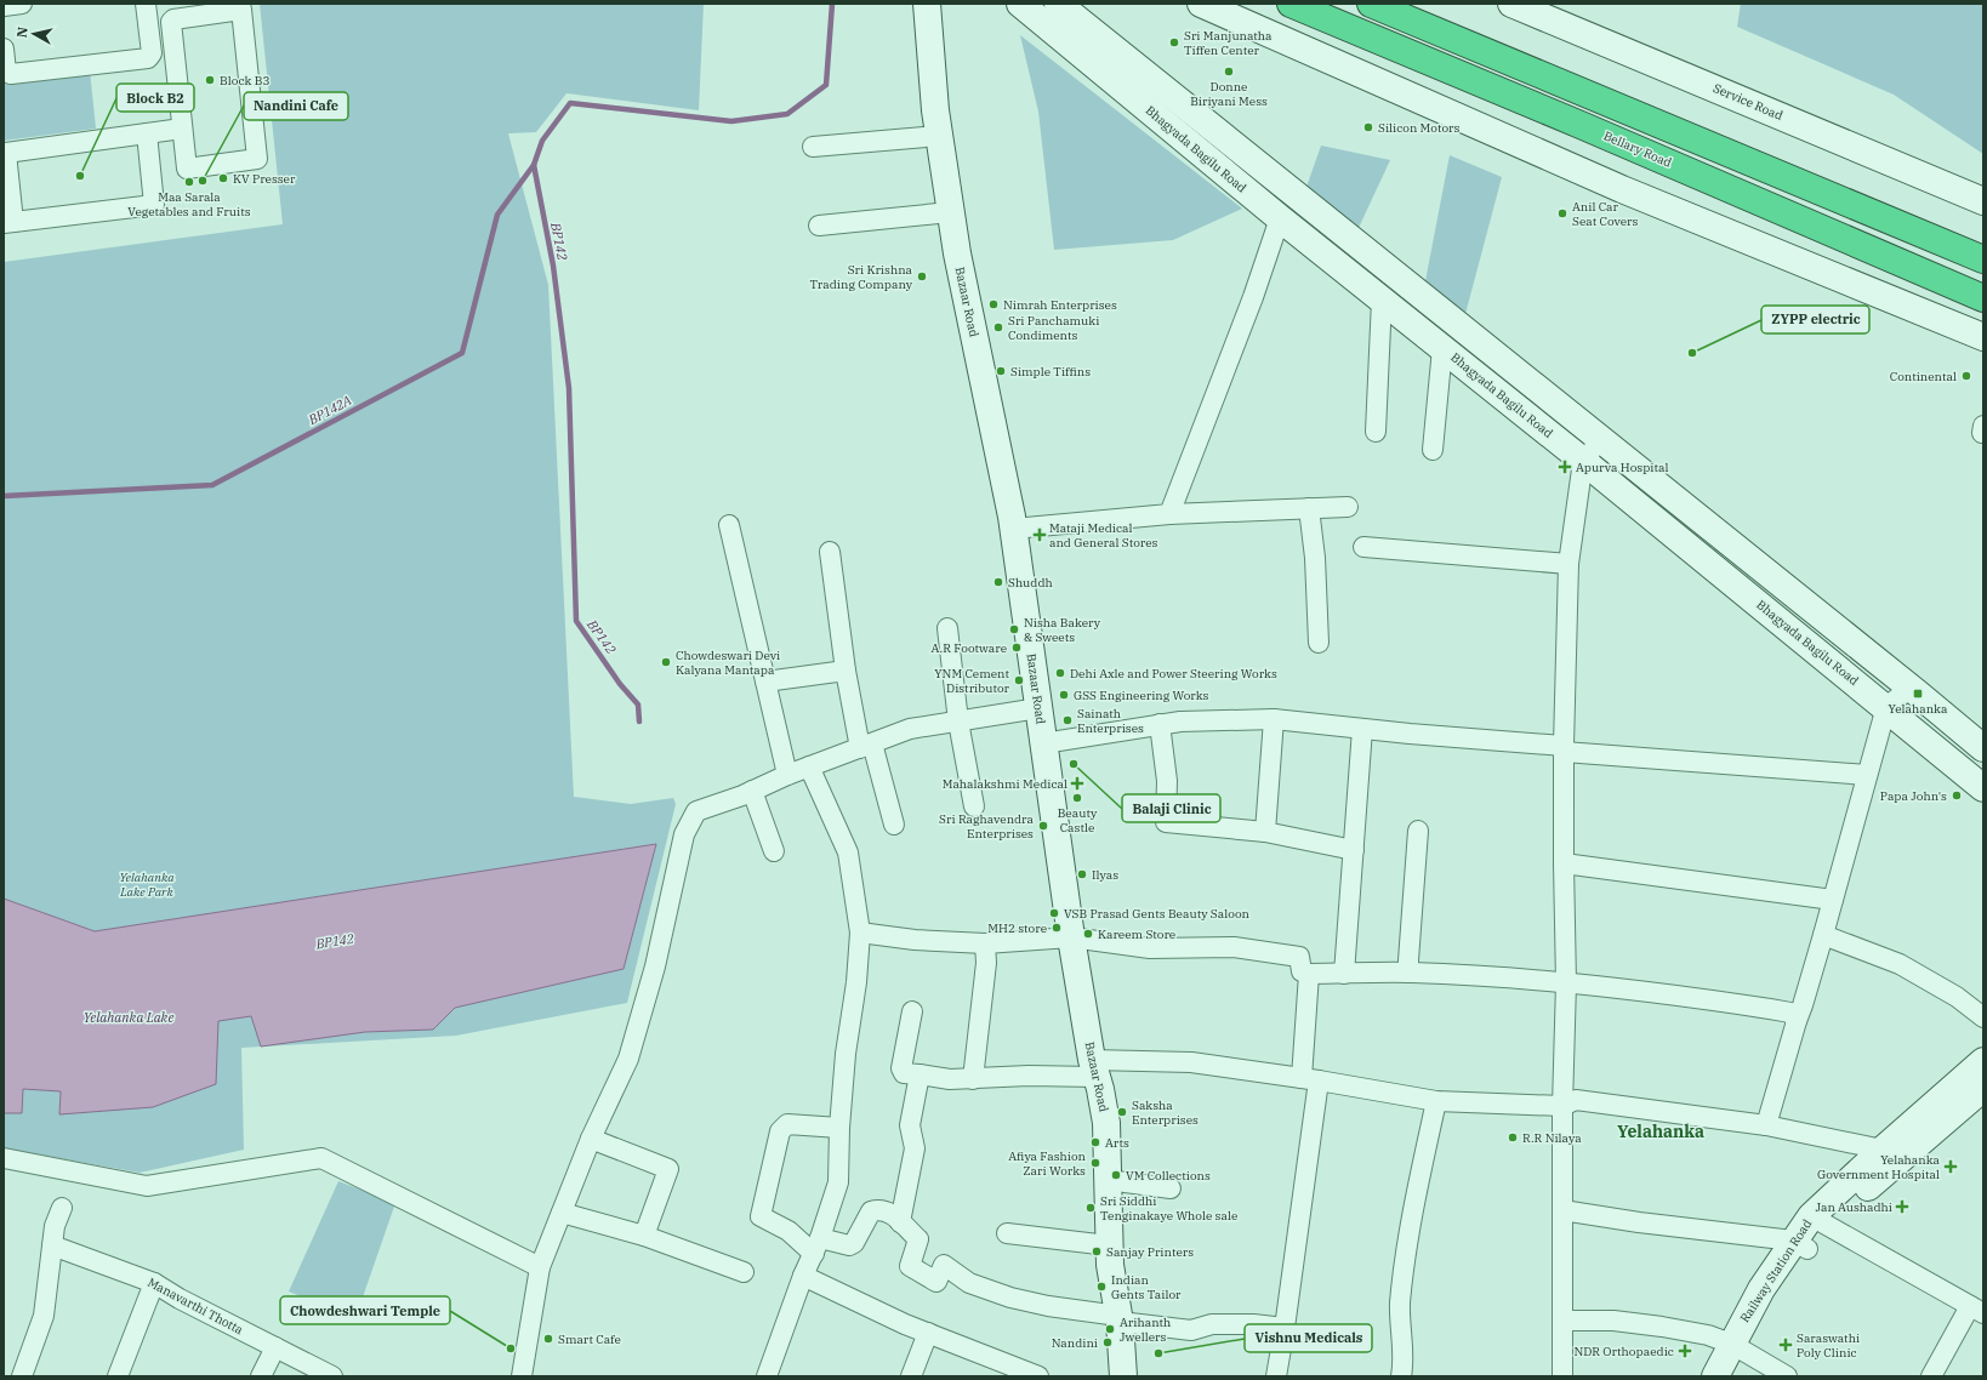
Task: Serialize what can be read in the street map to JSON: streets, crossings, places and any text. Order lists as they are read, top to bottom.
{
  "streets": {
    "highway": ["Bellary Road"],
    "main road": [
      "Service Road",
      "Bhagyada Bagilu Road",
      "Bazaar Road",
      "Railway Station Road"
    ],
    "street": ["Manavarthi Thotta"]
  },
  "districts": ["Yelahanka"],
  "water": ["BP142", "BP142A", "Yelahanka Lake"],
  "parks": ["Yelahanka Lake Park"],
  "places": {
    "other": [
      "Sri Manjunatha Tiffen Center",
      "Donne Biriyani Mess",
      "Block B3",
      "Silicon Motors",
      "Block B2",
      "KV Presser",
      "Nandini Cafe",
      "Maa Sarala Vegetables and Fruits",
      "Anil Car Seat Covers",
      "Sri Krishna Trading Company",
      "Nimrah Enterprises",
      "Sri Panchamuki Condiments",
      "ZYPP electric",
      "Simple Tiffins",
      "Continental",
      "Shuddh",
      "Nisha Bakery & Sweets",
      "A.R Footware",
      "Chowdeswari Devi Kalyana Mantapa",
      "Dehi Axle and Power Steering Works",
      "YNM Cement Distributor",
      "GSS Engineering Works",
      "Sainath Enterprises",
      "Balaji Clinic",
      "Papa John's",
      "Beauty Castle",
      "Sri Raghavendra Enterprises",
      "Ilyas",
      "VSB Prasad Gents Beauty Saloon",
      "MH2 store",
      "Kareem Store",
      "Saksha Enterprises",
      "R.R Nilaya",
      "Arts",
      "Afiya Fashion Zari Works",
      "VM Collections",
      "Sri Siddhi Tenginakaye Whole sale",
      "Sanjay Printers",
      "Indian Gents Tailor",
      "Arihanth Jwellers",
      "Smart Cafe",
      "Nandini",
      "Chowdeshwari Temple",
      "Vishnu Medicals"
    ],
    "health": [
      "Apurva Hospital",
      "Mataji Medical and General Stores",
      "Mahalakshmi Medical",
      "Yelahanka Government Hospital",
      "Jan Aushadhi",
      "Saraswathi Poly Clinic",
      "NDR Orthopaedic"
    ],
    "transit": ["Yelahanka"]
  },
  "north": "left"
}
